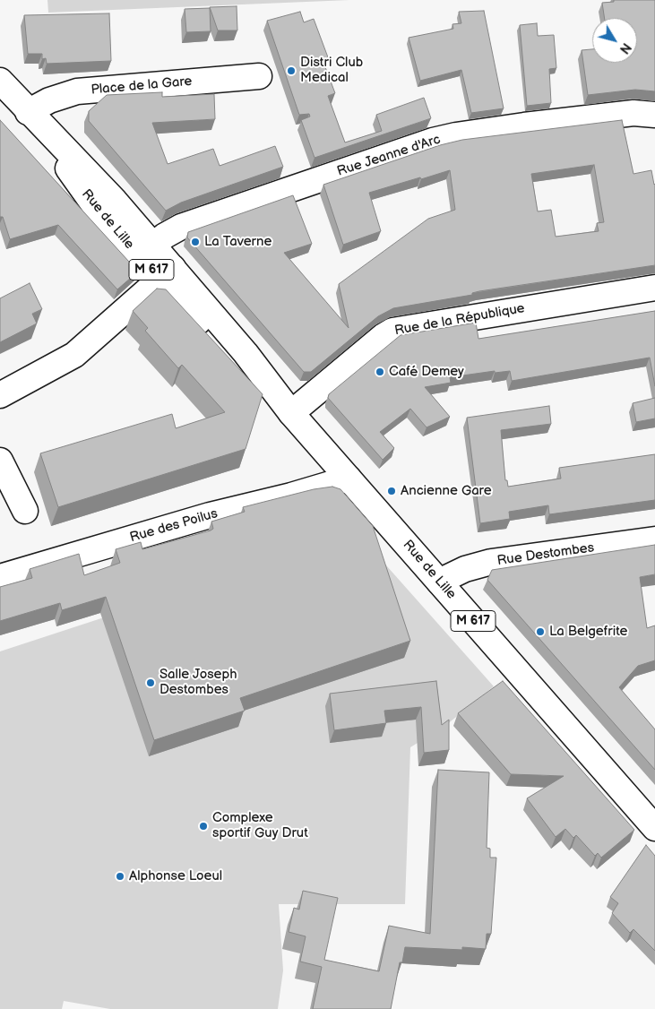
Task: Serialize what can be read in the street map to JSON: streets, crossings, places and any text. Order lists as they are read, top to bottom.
{
  "streets": {
    "street": [
      "Place de la Gare",
      "Rue Jeanne d'Arc",
      "Rue de Lille",
      "M 617",
      "Rue de la République",
      "Rue des Poilus",
      "Rue Destombes"
    ]
  },
  "crossings": [
    ["Place de la Gare", "Rue de Lille"],
    ["Rue Jeanne d'Arc", "Rue de Lille"],
    ["Rue de Lille", "Rue de la République"],
    ["Rue de Lille", "Rue des Poilus"],
    ["Rue de Lille", "Rue Destombes"]
  ],
  "places": [
    "Distri Club Medical",
    "La Taverne",
    "Café Demey",
    "Ancienne Gare",
    "La Belgefrite",
    "Salle Joseph Destombes",
    "Complexe sportif Guy Drut",
    "Alphonse Loeul"
  ],
  "north": "bottom right"
}
